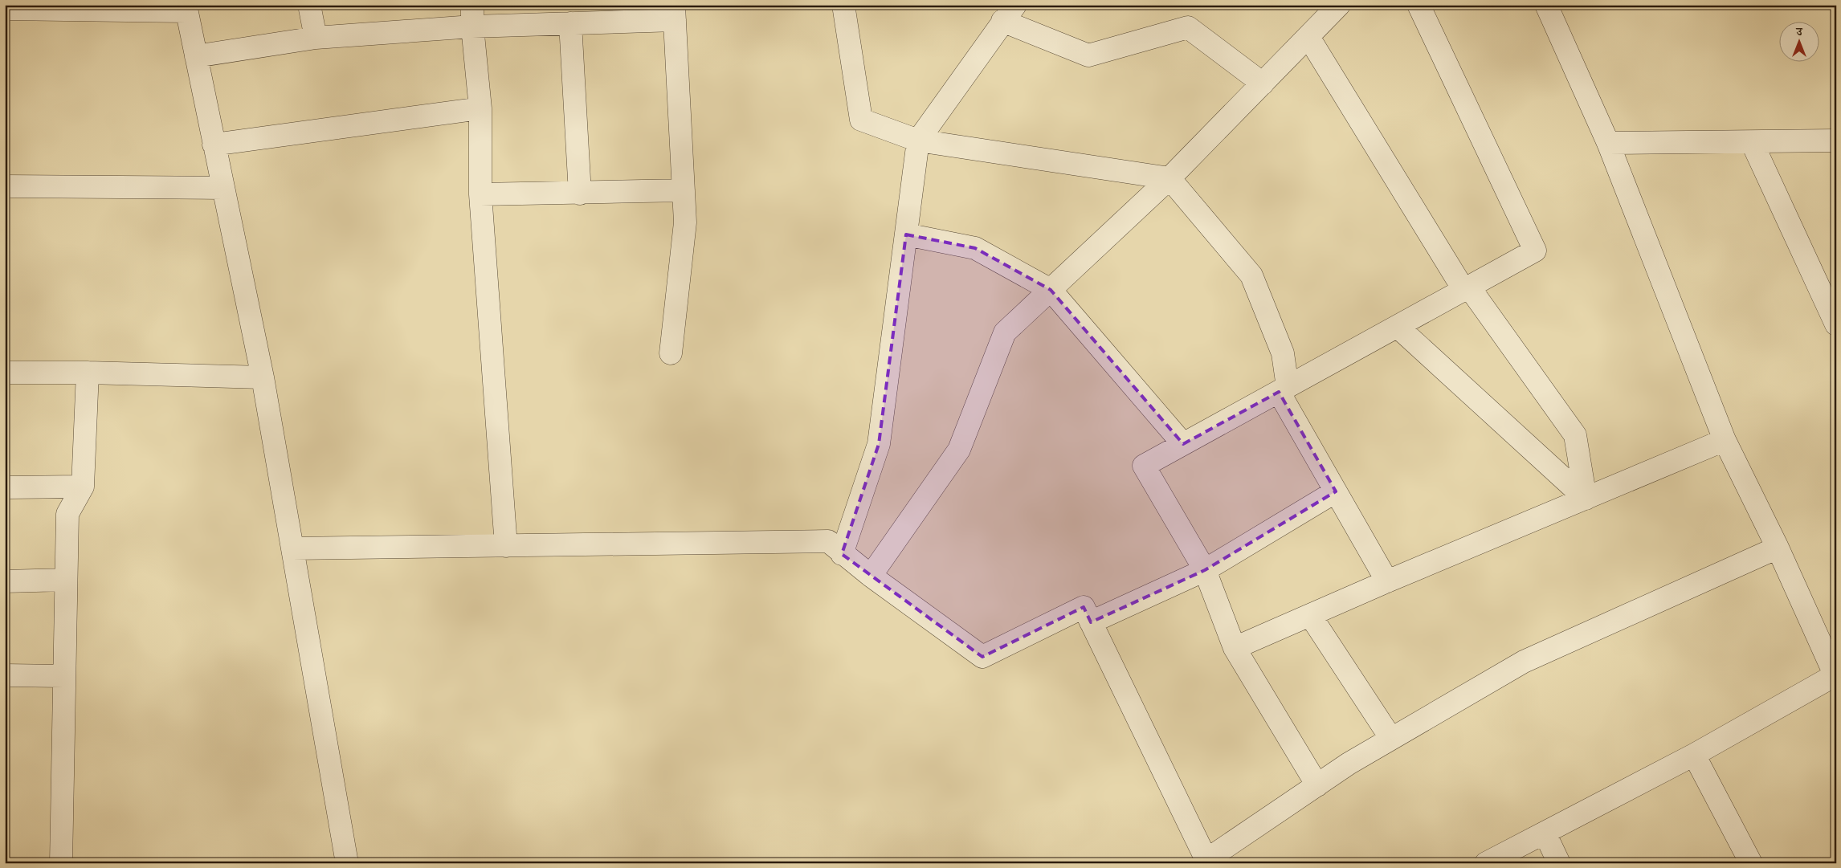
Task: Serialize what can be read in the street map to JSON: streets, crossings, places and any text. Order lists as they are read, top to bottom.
{
  "north": "top"
}
